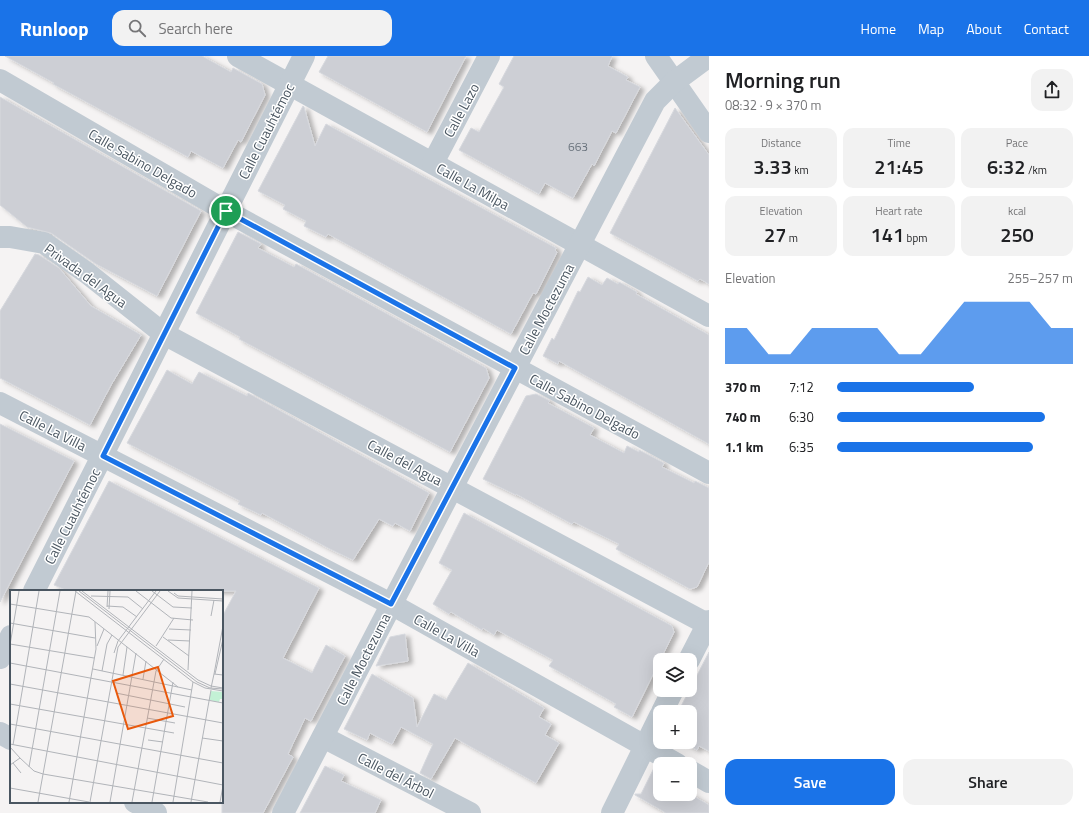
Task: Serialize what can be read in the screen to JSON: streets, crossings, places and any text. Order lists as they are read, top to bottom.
{
  "streets": {
    "street": [
      "Calle Lazo",
      "Calle Cuauhtémoc",
      "Calle Sabino Delgado",
      "Calle La Milpa",
      "Privada del Agua",
      "Calle Moctezuma",
      "Calle La Villa",
      "Calle del Agua",
      "Calle del Árbol"
    ]
  },
  "crossings": [
    ["Calle Lazo", "Calle La Milpa"],
    ["Calle Cuauhtémoc", "Calle Sabino Delgado"],
    ["Calle Cuauhtémoc", "Calle La Milpa"],
    ["Calle Cuauhtémoc", "Privada del Agua"],
    ["Calle Cuauhtémoc", "Calle La Villa"],
    ["Calle Cuauhtémoc", "Calle del Agua"],
    ["Calle Sabino Delgado", "Calle Moctezuma"],
    ["Calle La Milpa", "Calle Moctezuma"],
    ["Privada del Agua", "Calle del Agua"],
    ["Calle Moctezuma", "Calle La Villa"],
    ["Calle Moctezuma", "Calle del Agua"],
    ["Calle Moctezuma", "Calle del Árbol"]
  ],
  "house_numbers": ["663"],
  "page": {
    "header": "Runloop",
    "search": "Search here",
    "nav": [
      "Home",
      "Map",
      "About",
      "Contact"
    ],
    "heading": ["Morning run", "08:32 · 9 × 370 m"],
    "stats": [
      ["Distance", "3.33 km"],
      ["Time", "21:45"],
      ["Pace", "6:32 /km"],
      ["Elevation", "27 m"],
      ["Heart rate", "141 bpm"],
      ["kcal", "250"]
    ],
    "chart": ["Elevation", "255–257 m"],
    "list": [
      {
        "name": "370 m",
        "note": "7:12"
      },
      {
        "name": "740 m",
        "note": "6:30"
      },
      {
        "name": "1.1 km",
        "note": "6:35"
      }
    ],
    "map_buttons": ["+", "−"],
    "buttons": ["Save", "Share"]
  }
}
